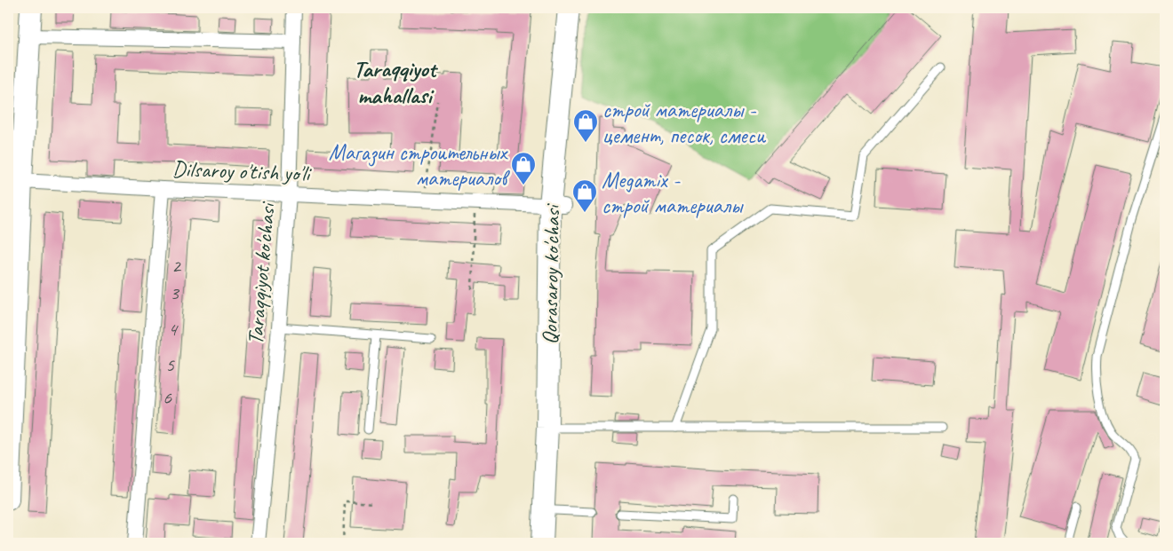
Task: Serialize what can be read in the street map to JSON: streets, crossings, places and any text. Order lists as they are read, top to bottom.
{
  "streets": {
    "main road": ["Qorasaroy ko'chasi"],
    "street": ["Dilsaroy o'tish yo'li", "Taraqqiyot ko'chasi"]
  },
  "crossings": [
    ["Dilsaroy o'tish yo'li", "Taraqqiyot ko'chasi"],
    ["Dilsaroy o'tish yo'li", "Qorasaroy ko'chasi"]
  ],
  "districts": ["Taraqqiyot mahallasi"],
  "places": {
    "shop": ["строй материалы - цемент, песок, смеси", "Магазин строительных материалов", "Megamix - строй материалы"]
  },
  "house_numbers": [
    "2",
    "3",
    "4",
    "5",
    "6"
  ]
}
